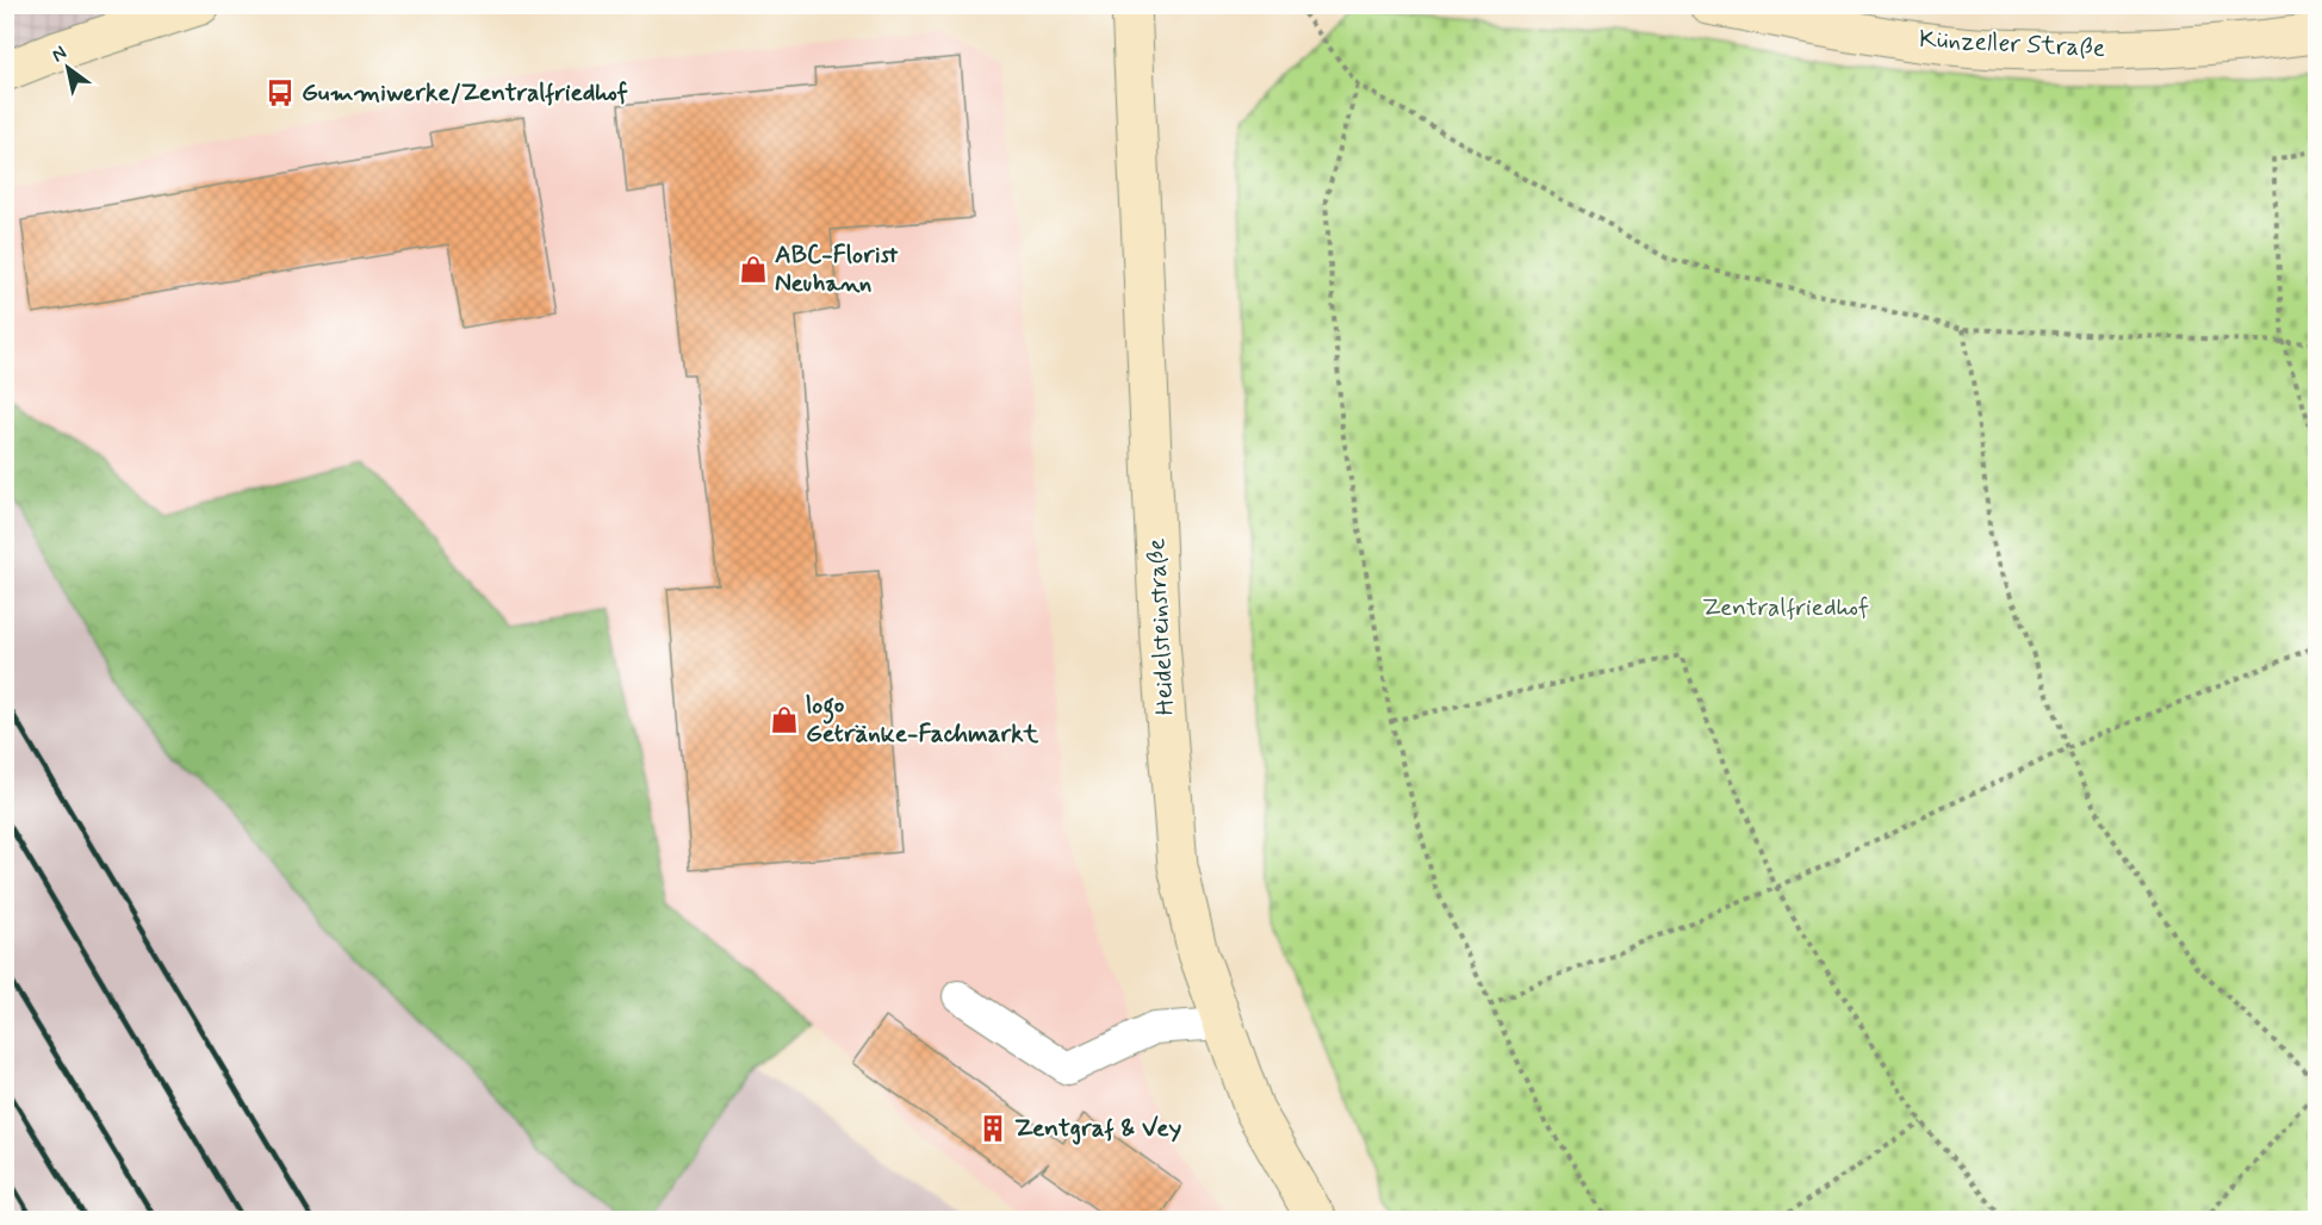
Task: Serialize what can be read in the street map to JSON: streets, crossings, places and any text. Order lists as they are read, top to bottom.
{
  "streets": {
    "main road": ["Künzeller Straße", "Heidelsteinstraße"]
  },
  "parks": ["Zentralfriedhof"],
  "places": {
    "bus stop": ["Gummiwerke/Zentralfriedhof"],
    "shop": ["ABC-Florist Neuhann", "logo Getränke-Fachmarkt"],
    "building": ["Zentgraf & Vey"]
  },
  "north": "top left"
}
